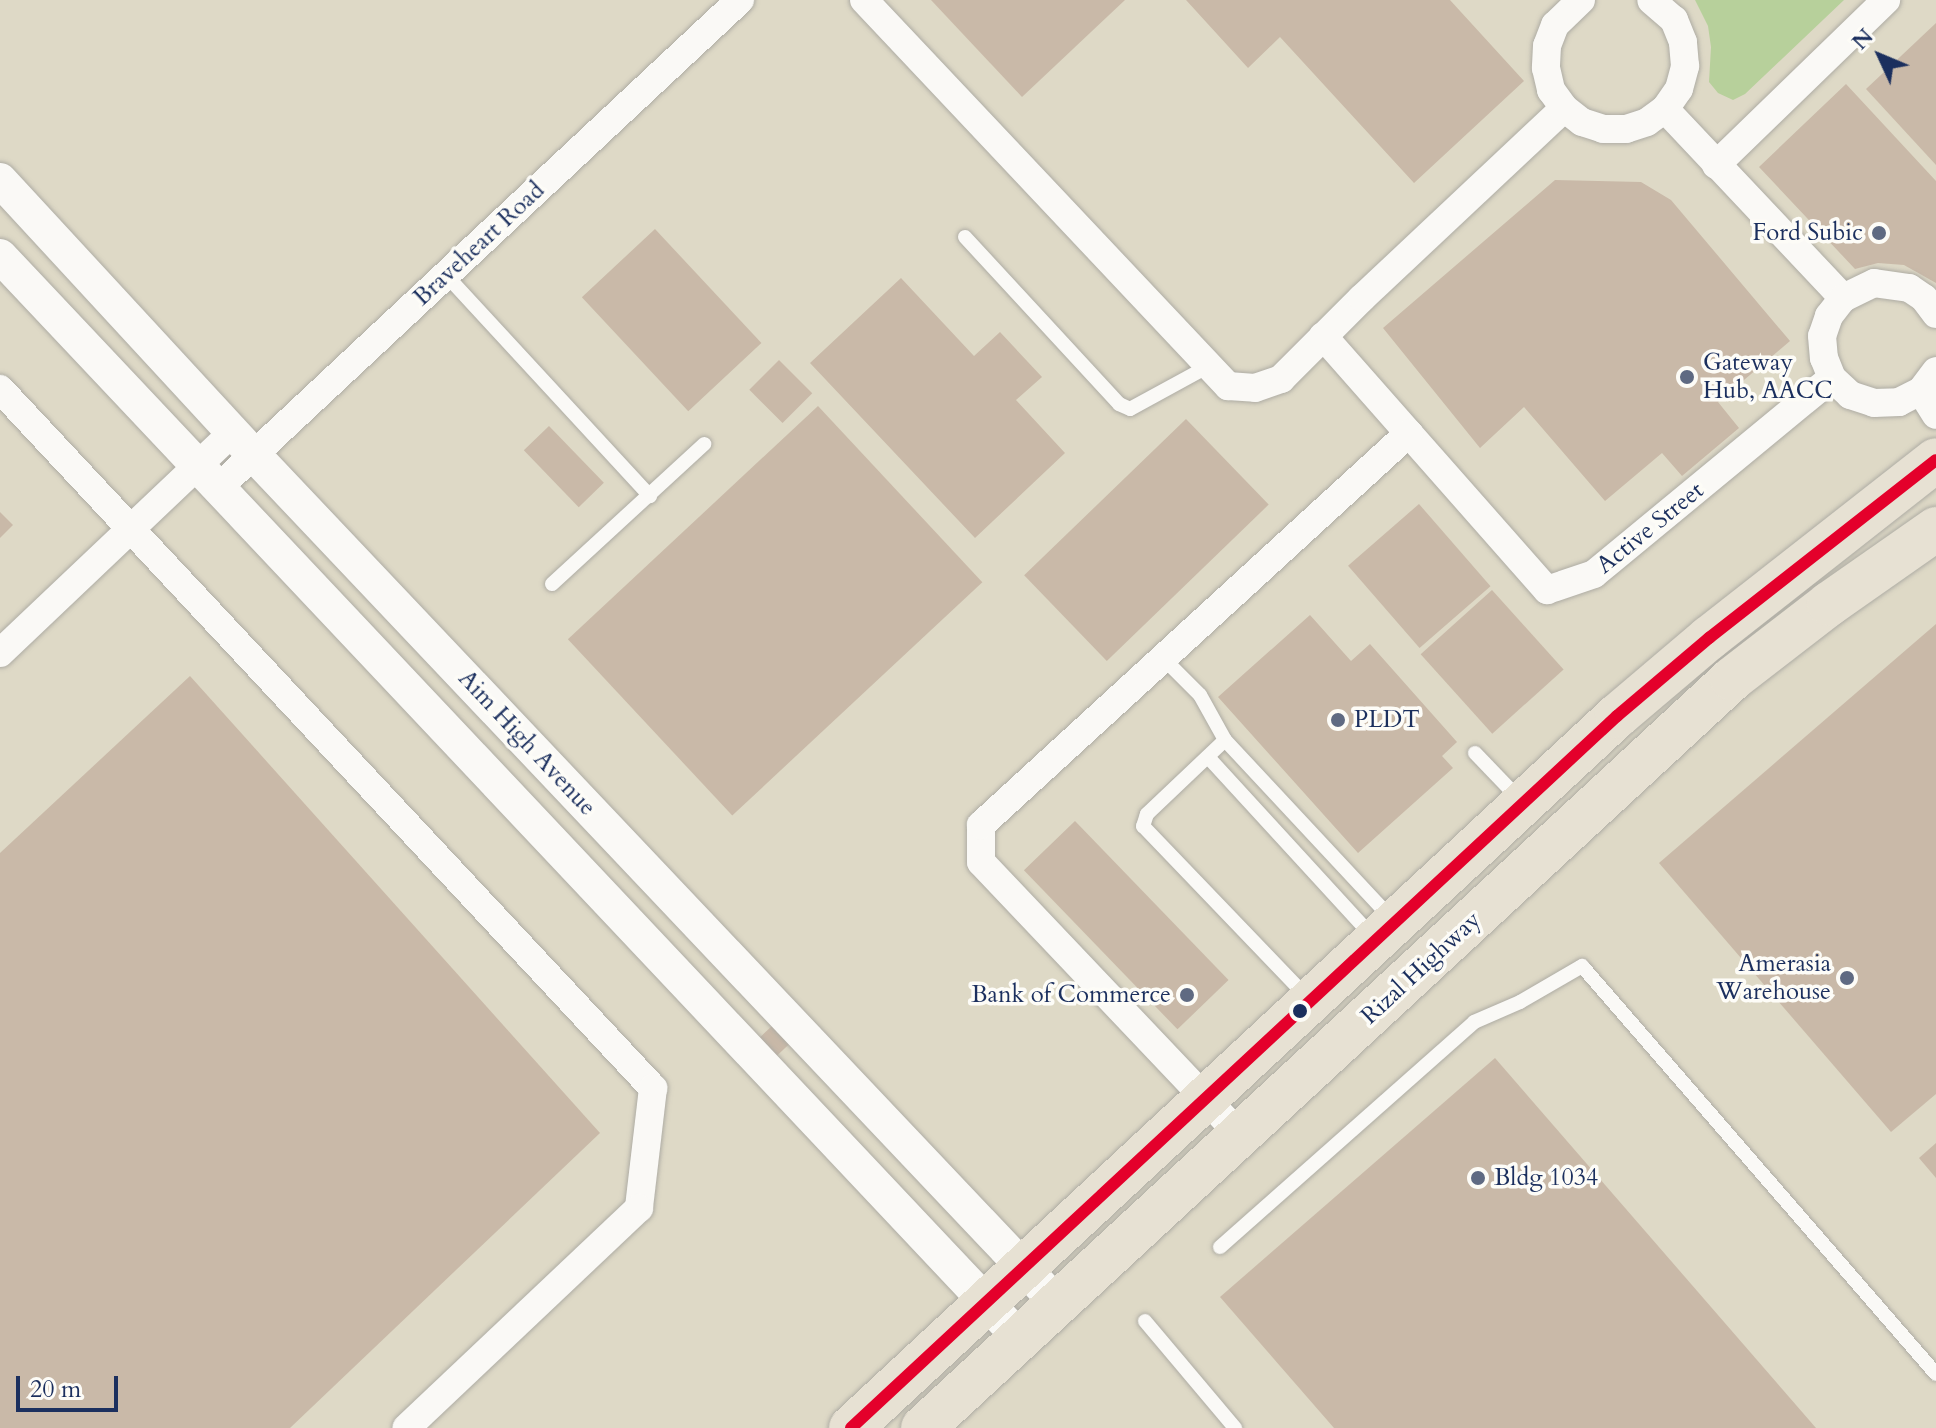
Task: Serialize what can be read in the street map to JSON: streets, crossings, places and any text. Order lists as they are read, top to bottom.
{
  "streets": {
    "main road": ["Rizal Highway"],
    "street": ["Braveheart Road", "Active Street", "Aim High Avenue"]
  },
  "crossings": [
    ["Braveheart Road", "Aim High Avenue"],
    ["Aim High Avenue", "Rizal Highway"]
  ],
  "places": [
    "Ford Subic",
    "Gateway Hub, AACC",
    "PLDT",
    "Amerasia Warehouse",
    "Bank of Commerce",
    "Bldg 1034"
  ],
  "scale_bar": "20 m",
  "north": "top left"
}
